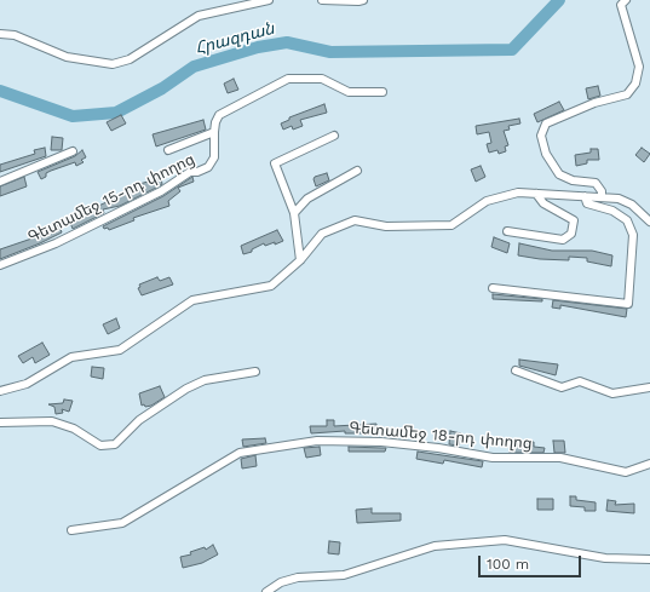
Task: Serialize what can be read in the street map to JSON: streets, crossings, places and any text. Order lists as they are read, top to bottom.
{
  "streets": {
    "street": ["Գետամեջ 15-րդ փողոց", "Գետամեջ 18-րդ փողոց"]
  },
  "water": ["Հրազդան"],
  "scale_bar": "100 m"
}
